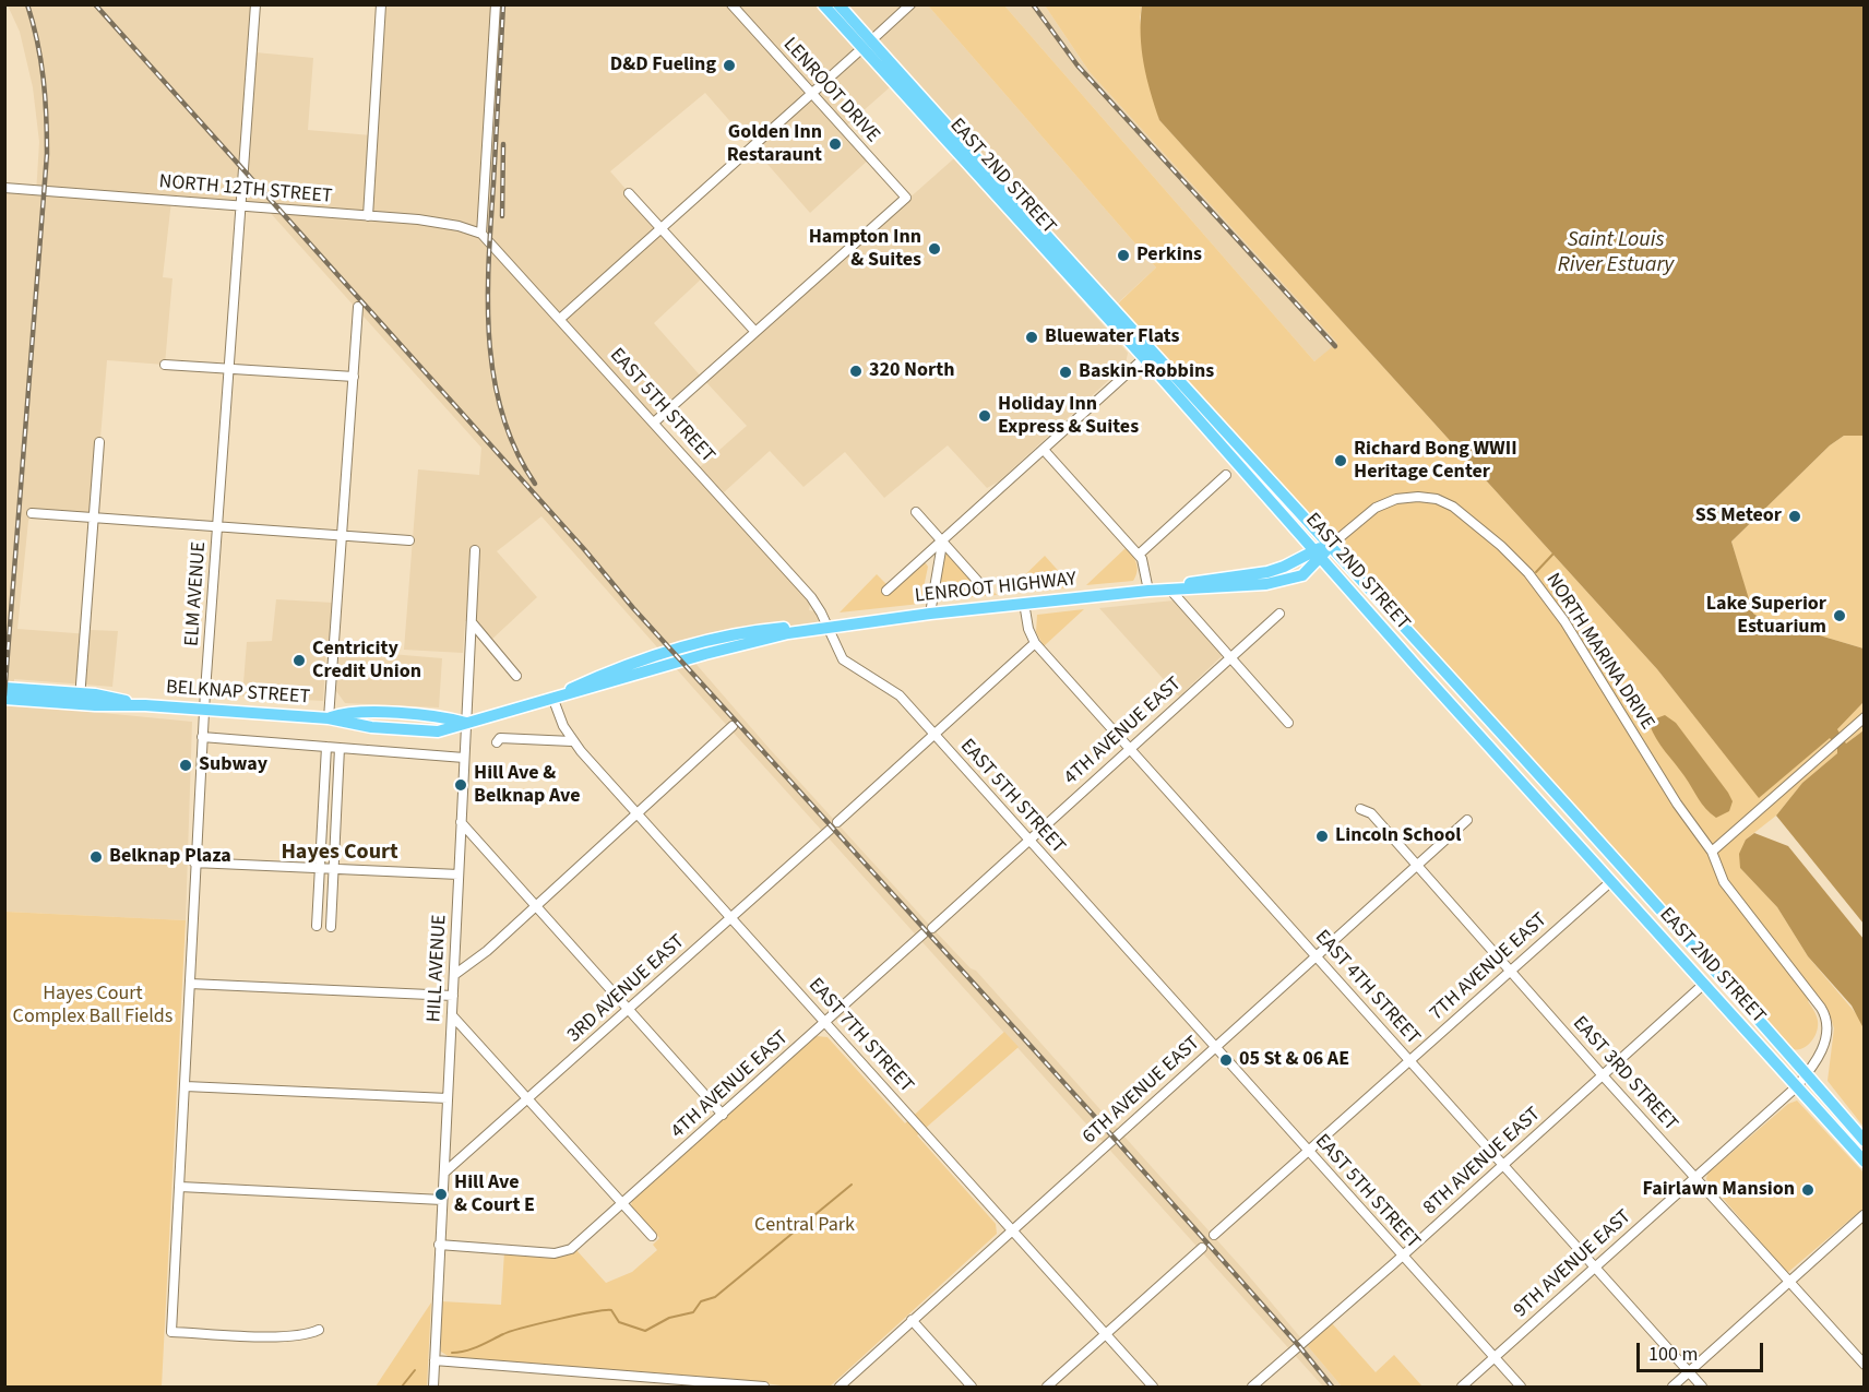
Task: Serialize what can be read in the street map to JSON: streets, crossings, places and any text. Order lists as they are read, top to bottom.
{
  "streets": {
    "highway": ["EAST 2ND STREET", "LENROOT HIGHWAY", "BELKNAP STREET"],
    "street": [
      "LENROOT DRIVE",
      "NORTH 12TH STREET",
      "EAST 5TH STREET",
      "ELM AVENUE",
      "NORTH MARINA DRIVE",
      "4TH AVENUE EAST",
      "7TH AVENUE EAST",
      "HILL AVENUE",
      "EAST 4TH STREET",
      "3RD AVENUE EAST",
      "EAST 7TH STREET",
      "EAST 3RD STREET",
      "6TH AVENUE EAST",
      "8TH AVENUE EAST",
      "9TH AVENUE EAST"
    ]
  },
  "crossings": [
    ["EAST 2ND STREET", "LENROOT HIGHWAY"],
    ["EAST 2ND STREET", "NORTH MARINA DRIVE"],
    ["EAST 2ND STREET", "7TH AVENUE EAST"],
    ["EAST 2ND STREET", "8TH AVENUE EAST"],
    ["EAST 2ND STREET", "9TH AVENUE EAST"],
    ["NORTH 12TH STREET", "EAST 5TH STREET"],
    ["NORTH 12TH STREET", "ELM AVENUE"],
    ["EAST 5TH STREET", "LENROOT HIGHWAY"],
    ["EAST 5TH STREET", "4TH AVENUE EAST"],
    ["EAST 5TH STREET", "7TH AVENUE EAST"],
    ["EAST 5TH STREET", "6TH AVENUE EAST"],
    ["EAST 5TH STREET", "8TH AVENUE EAST"],
    ["EAST 5TH STREET", "9TH AVENUE EAST"],
    ["LENROOT HIGHWAY", "NORTH MARINA DRIVE"],
    ["LENROOT HIGHWAY", "BELKNAP STREET"],
    ["LENROOT HIGHWAY", "HILL AVENUE"],
    ["LENROOT HIGHWAY", "EAST 4TH STREET"],
    ["LENROOT HIGHWAY", "EAST 7TH STREET"],
    ["ELM AVENUE", "BELKNAP STREET"],
    ["NORTH MARINA DRIVE", "9TH AVENUE EAST"],
    ["BELKNAP STREET", "HILL AVENUE"],
    ["4TH AVENUE EAST", "HILL AVENUE"],
    ["4TH AVENUE EAST", "EAST 4TH STREET"],
    ["4TH AVENUE EAST", "EAST 7TH STREET"],
    ["7TH AVENUE EAST", "EAST 4TH STREET"],
    ["7TH AVENUE EAST", "EAST 3RD STREET"],
    ["HILL AVENUE", "3RD AVENUE EAST"],
    ["EAST 4TH STREET", "6TH AVENUE EAST"],
    ["EAST 4TH STREET", "8TH AVENUE EAST"],
    ["EAST 4TH STREET", "9TH AVENUE EAST"],
    ["3RD AVENUE EAST", "EAST 7TH STREET"],
    ["EAST 7TH STREET", "6TH AVENUE EAST"],
    ["EAST 3RD STREET", "6TH AVENUE EAST"],
    ["EAST 3RD STREET", "8TH AVENUE EAST"],
    ["EAST 3RD STREET", "9TH AVENUE EAST"]
  ],
  "districts": ["Hayes Court"],
  "water": ["Saint Louis River Estuary"],
  "parks": ["Hayes Court Complex Ball Fields", "Central Park"],
  "places": [
    "D&D Fueling",
    "Golden Inn Restaraunt",
    "Hampton Inn & Suites",
    "Perkins",
    "Bluewater Flats",
    "320 North",
    "Baskin-Robbins",
    "Holiday Inn Express & Suites",
    "Richard Bong WWII Heritage Center",
    "SS Meteor",
    "Lake Superior Estuarium",
    "Centricity Credit Union",
    "Subway",
    "Hill Ave & Belknap Ave",
    "Lincoln School",
    "Belknap Plaza",
    "05 St & 06 AE",
    "Fairlawn Mansion",
    "Hill Ave & Court E"
  ],
  "scale_bar": "100 m"
}
